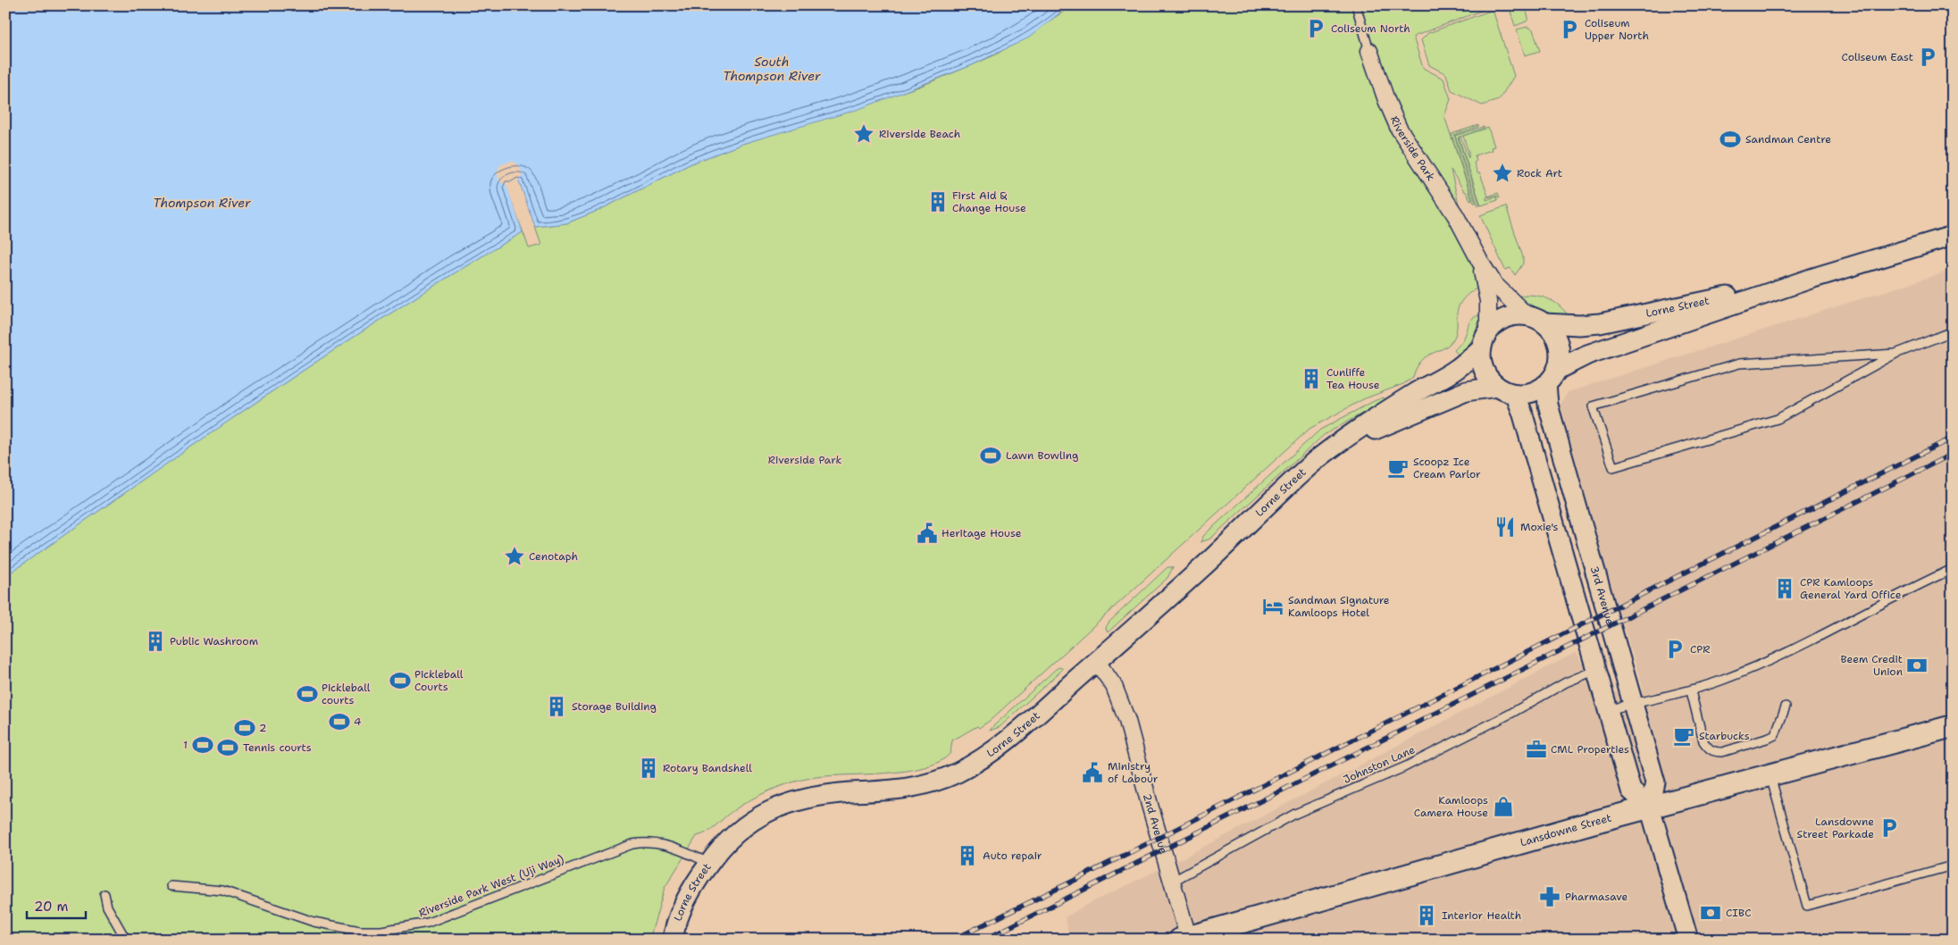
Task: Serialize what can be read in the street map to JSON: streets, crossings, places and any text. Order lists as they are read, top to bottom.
{
  "streets": {
    "main road": ["Lansdowne Street"],
    "street": [
      "Riverside Park",
      "Lorne Street",
      "3rd Avenue",
      "2nd Avenue"
    ],
    "lane": ["Johnston Lane", "Riverside Park West (Uji Way)"]
  },
  "crossings": [
    ["Riverside Park", "Lorne Street"],
    ["Riverside Park", "3rd Avenue"],
    ["Lorne Street", "3rd Avenue"],
    ["Lorne Street", "2nd Avenue"],
    ["Lorne Street", "Riverside Park West (Uji Way)"],
    ["3rd Avenue", "Lansdowne Street"],
    ["Johnston Lane", "2nd Avenue"],
    ["2nd Avenue", "Lansdowne Street"]
  ],
  "water": ["South Thompson River", "Thompson River"],
  "parks": ["Riverside Park"],
  "places": {
    "parking": [
      "Coliseum North",
      "Coliseum Upper North",
      "Coliseum East",
      "CPR",
      "Lansdowne Street Parkade"
    ],
    "place": ["Riverside Beach", "Rock Art", "Cenotaph"],
    "sports": [
      "Sandman Centre",
      "Lawn Bowling",
      "Pickleball Courts",
      "Pickleball courts",
      "4",
      "2",
      "1",
      "Tennis courts"
    ],
    "building": [
      "First Aid & Change House",
      "Cunliffe Tea House",
      "CPR Kamloops General Yard Office",
      "Public Washroom",
      "Storage Building",
      "Rotary Bandshell",
      "Auto repair",
      "Interior Health"
    ],
    "cafe": ["Scoopz Ice Cream Parlor", "Starbucks"],
    "restaurant": ["Moxie's"],
    "public building": ["Heritage House", "Ministry of Labour"],
    "hotel": ["Sandman Signature Kamloops Hotel"],
    "bank": ["Beem Credit Union", "CIBC"],
    "office": ["CML Properties"],
    "shop": ["Kamloops Camera House"],
    "pharmacy": ["Pharmasave"]
  },
  "scale_bar": "20 m"
}
